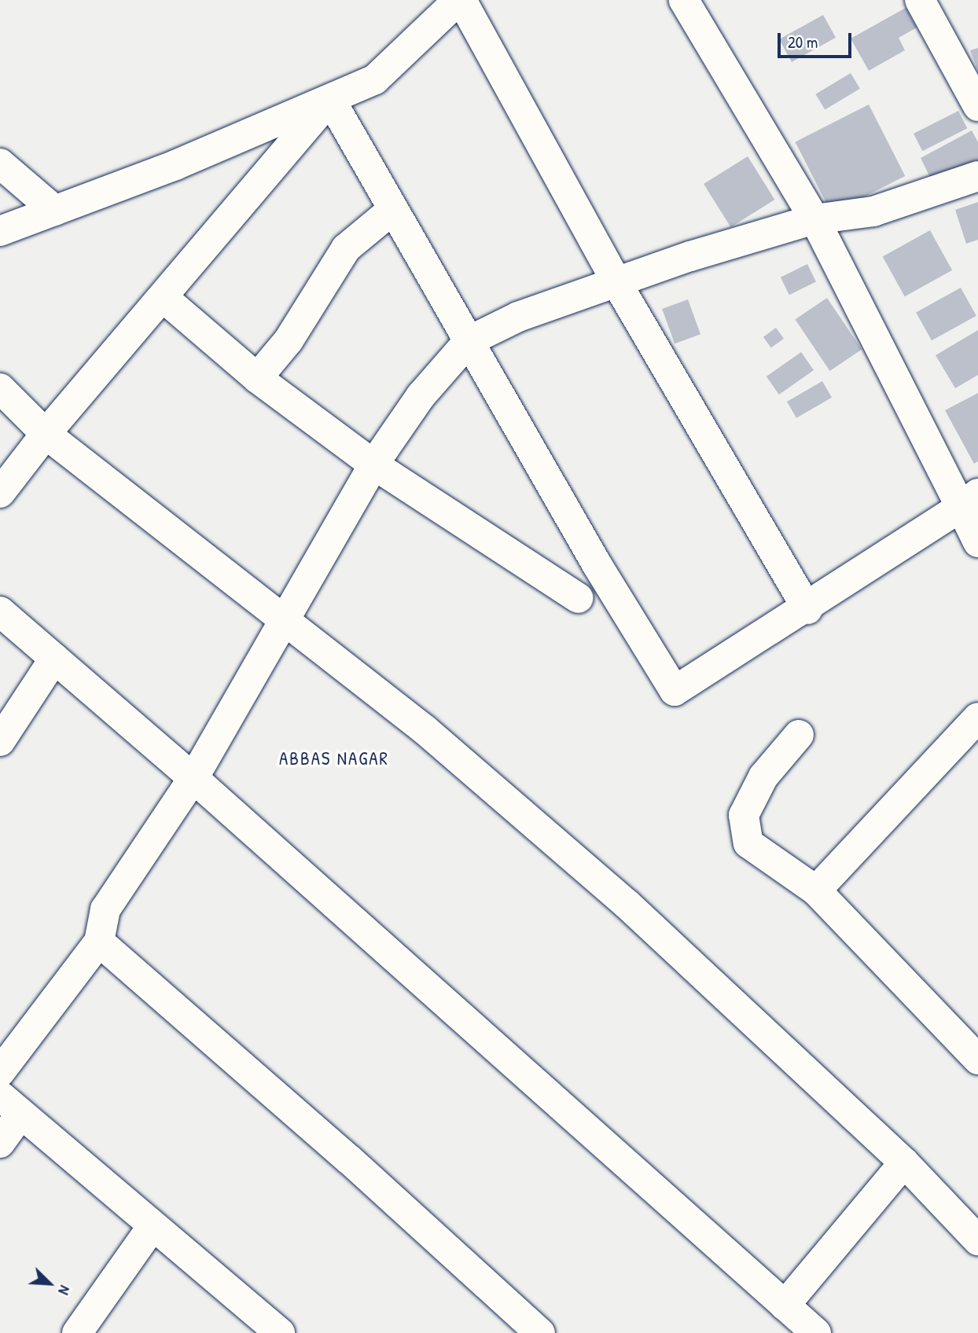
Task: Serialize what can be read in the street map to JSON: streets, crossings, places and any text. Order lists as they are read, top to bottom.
{
  "districts": ["ABBAS NAGAR"],
  "scale_bar": "20 m",
  "north": "bottom right"
}
